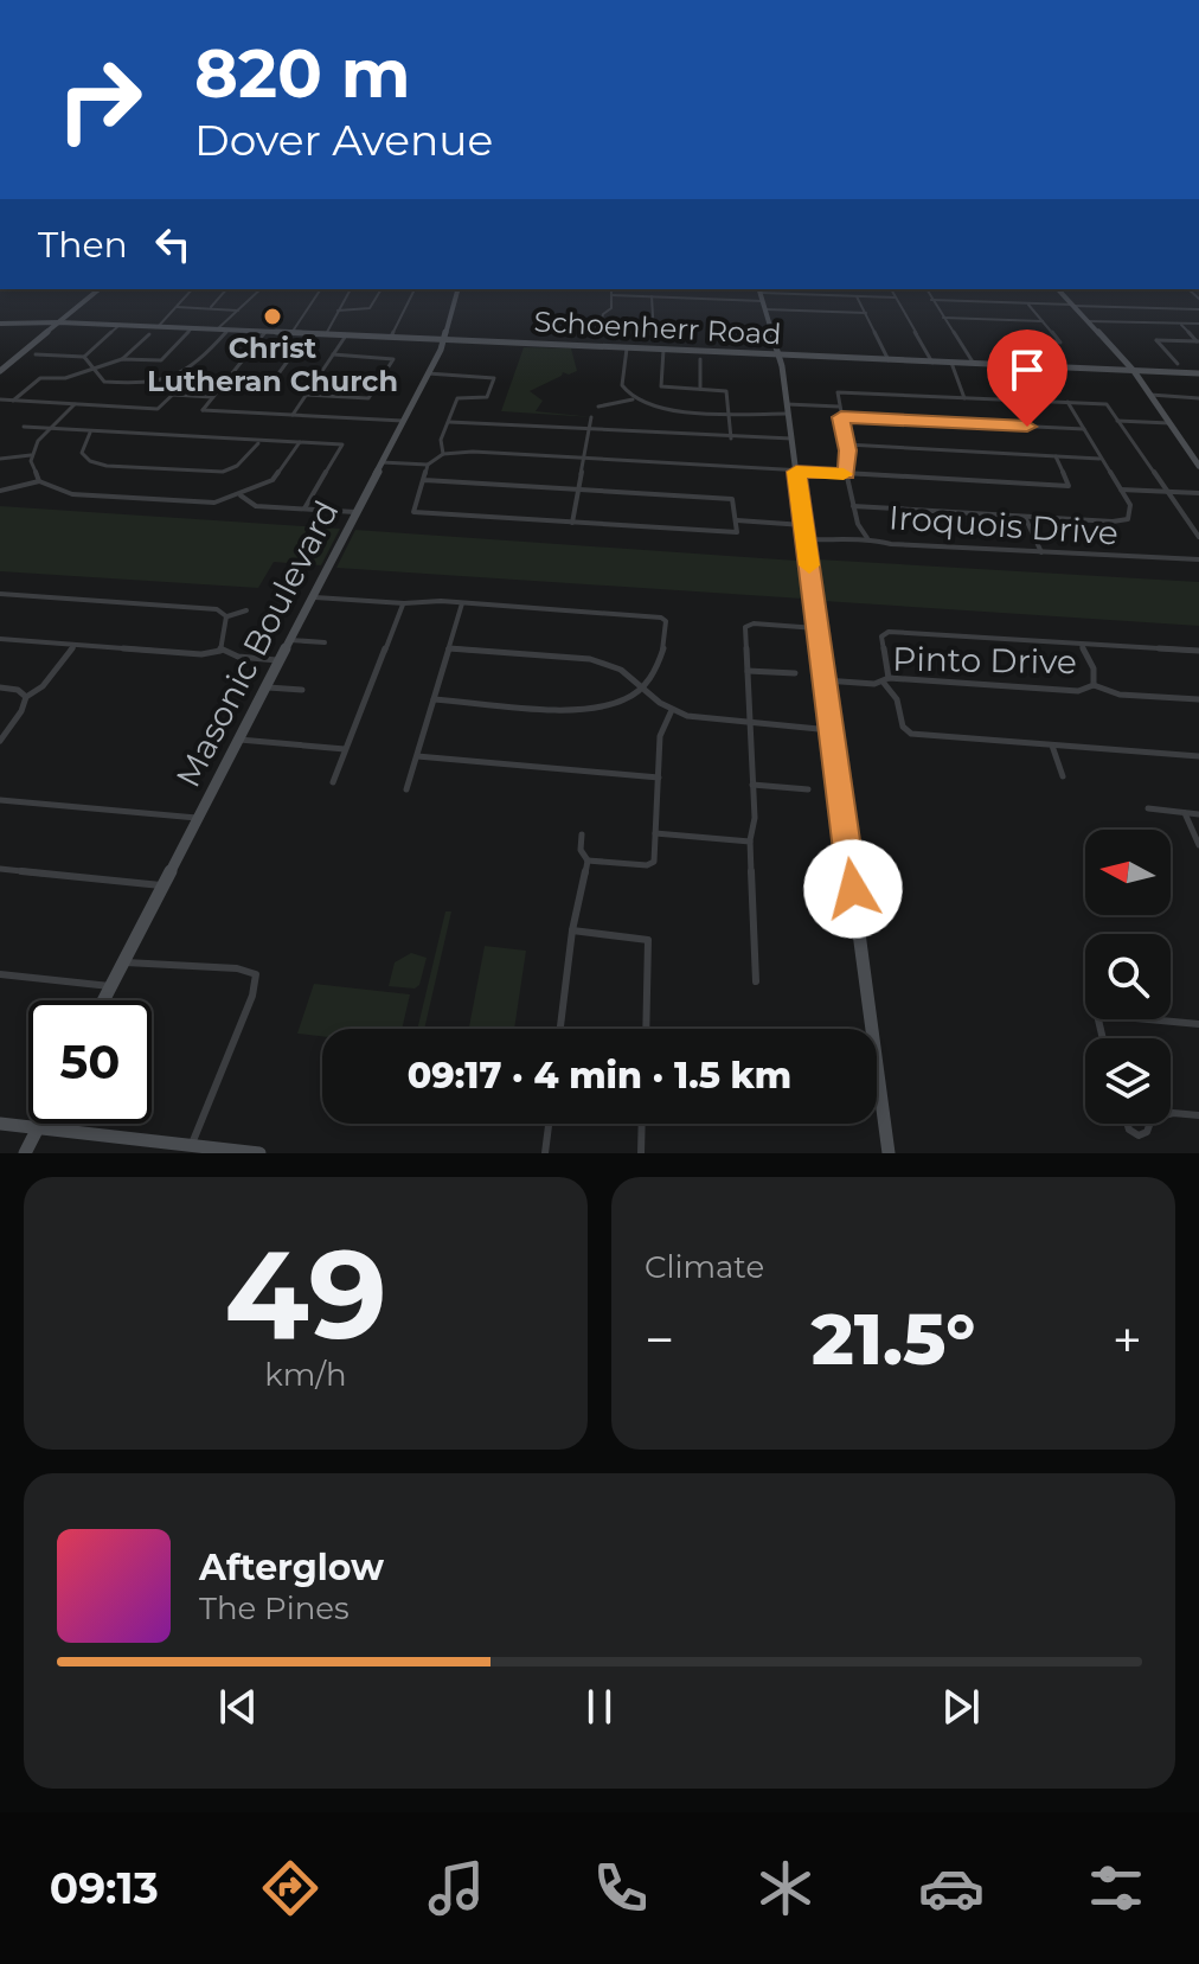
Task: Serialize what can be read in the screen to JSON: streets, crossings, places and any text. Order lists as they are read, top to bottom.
{
  "streets": {
    "main road": ["Schoenherr Road", "Masonic Boulevard"],
    "street": ["Iroquois Drive", "Pinto Drive"]
  },
  "crossings": [
    ["Schoenherr Road", "Masonic Boulevard"]
  ],
  "places": ["Christ Lutheran Church"],
  "north": "left",
  "page": {
    "turn": ["820 m", "Dover Avenue"],
    "then": "Then",
    "limit": "50",
    "trip": "09:17 · 4 min · 1.5 km",
    "tile": [
      ["49", "km/h"],
      "Climate"
    ],
    "heat": ["−", "21.5°", "+"],
    "song": ["Afterglow", "The Pines"],
    "tabs": "09:13"
  }
}
